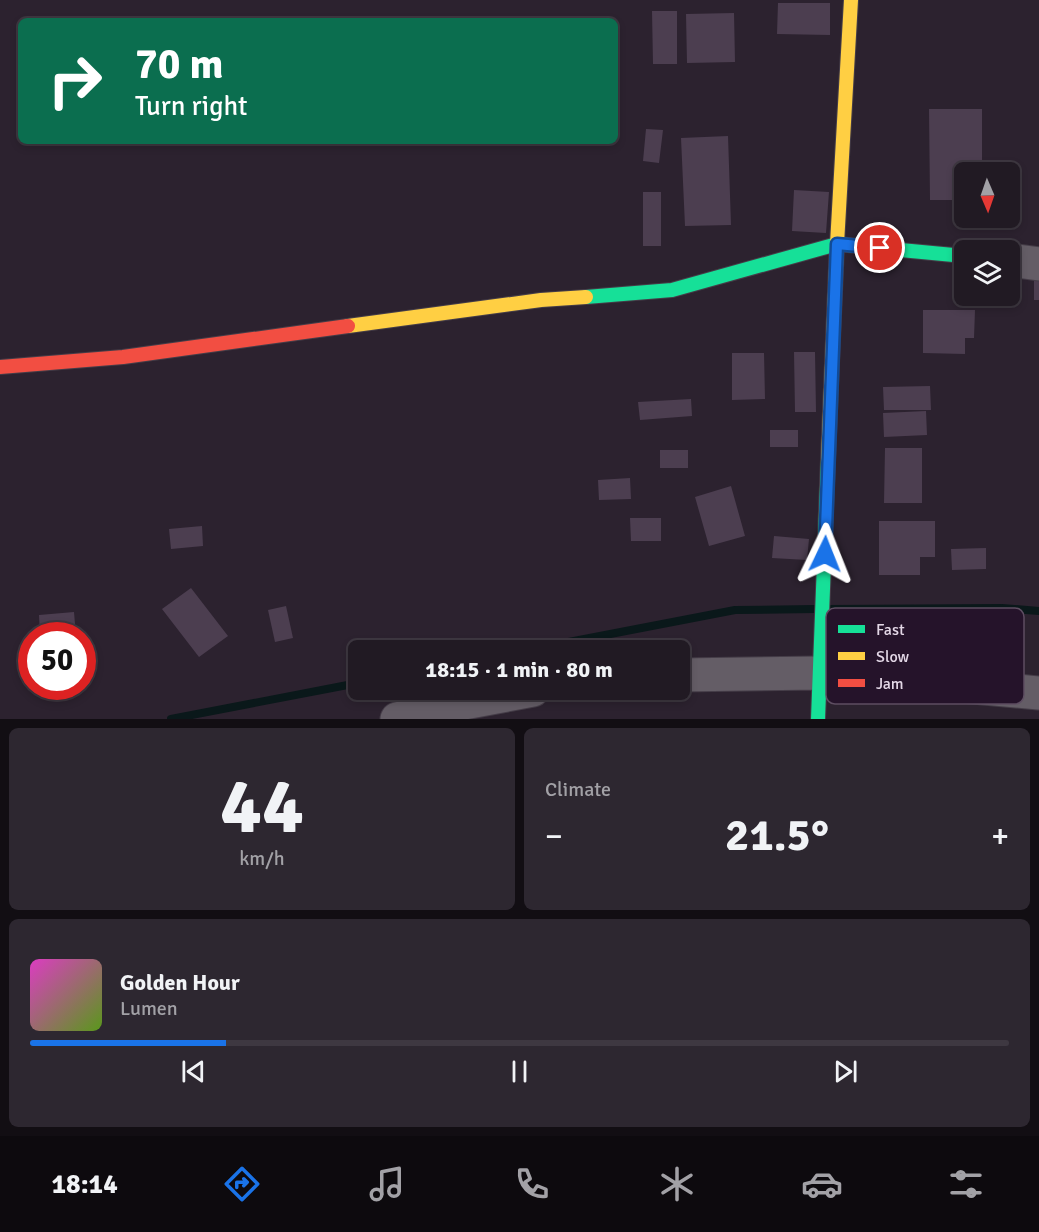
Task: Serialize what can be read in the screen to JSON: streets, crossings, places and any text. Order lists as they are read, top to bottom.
{
  "legend": ["Fast", "Slow", "Jam"],
  "north": "bottom",
  "page": {
    "turn": ["70 m", "Turn right"],
    "limit": "50",
    "trip": "18:15 · 1 min · 80 m",
    "tile": [
      ["44", "km/h"],
      "Climate"
    ],
    "heat": ["−", "21.5°", "+"],
    "song": ["Golden Hour", "Lumen"],
    "tabs": "18:14"
  }
}
